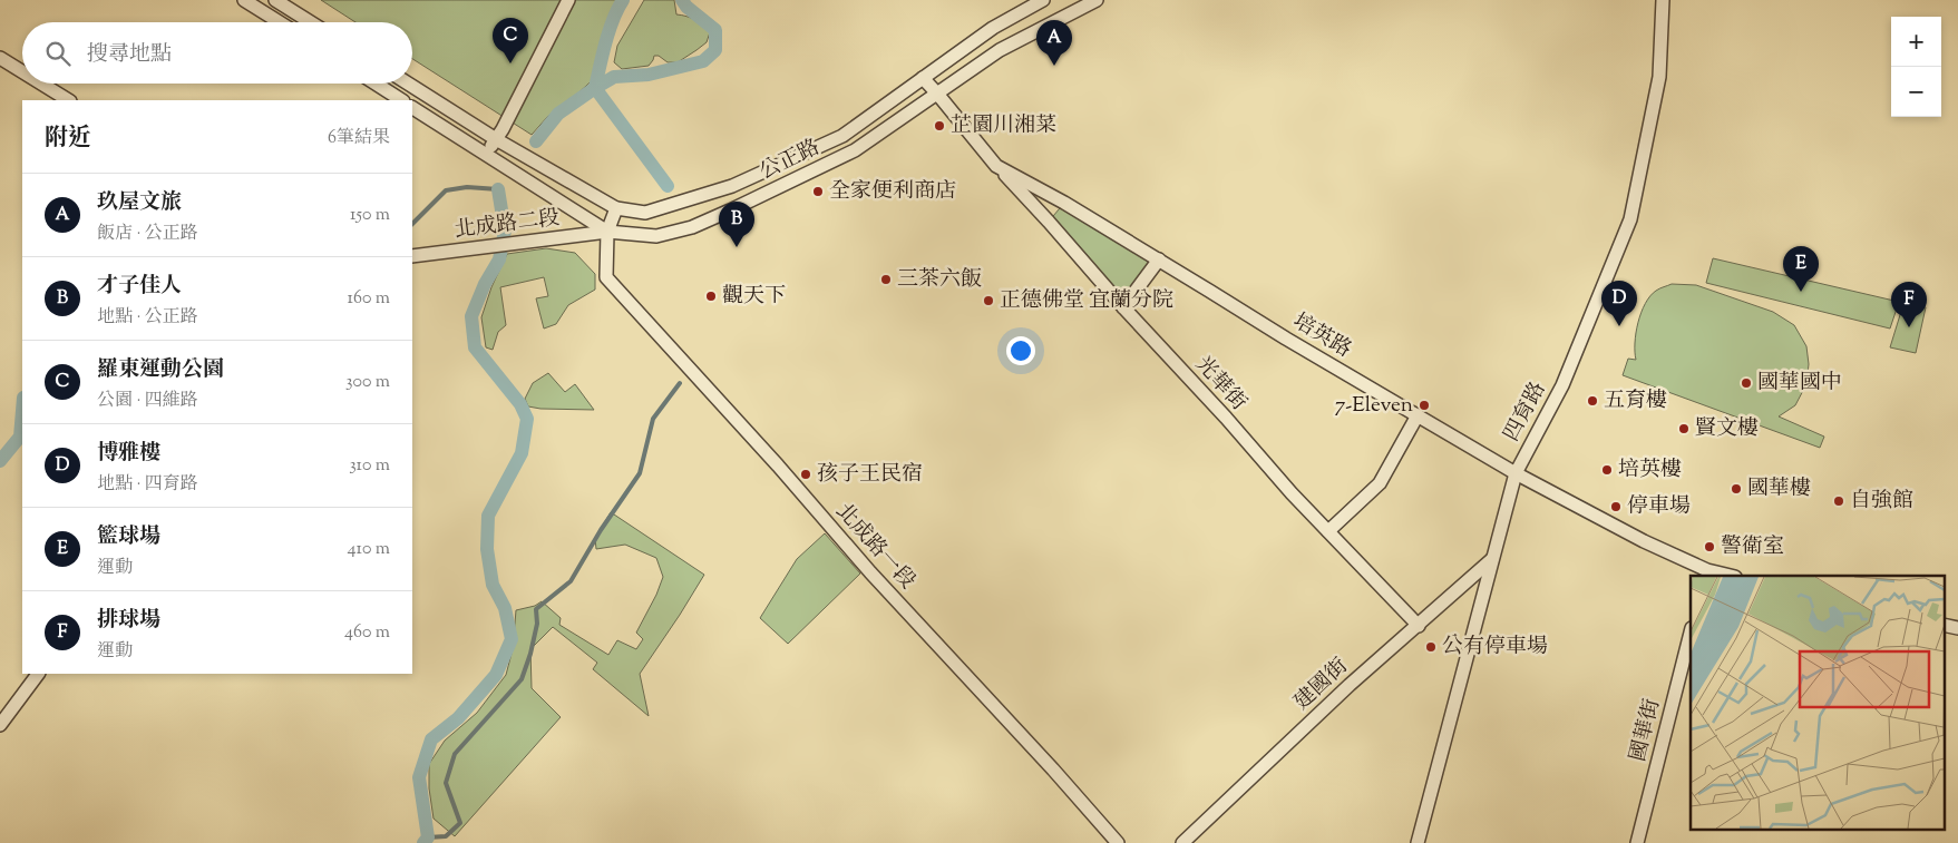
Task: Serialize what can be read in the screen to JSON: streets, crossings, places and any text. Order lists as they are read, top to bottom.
{
  "streets": {
    "street": [
      "公正路",
      "北成路二段",
      "培英路",
      "光華街",
      "四育路",
      "北成路一段",
      "建國街",
      "國華街"
    ]
  },
  "crossings": [
    ["公正路", "北成路二段"],
    ["公正路", "培英路"],
    ["公正路", "北成路一段"],
    ["北成路二段", "北成路一段"],
    ["培英路", "光華街"],
    ["培英路", "四育路"],
    ["光華街", "建國街"],
    ["四育路", "建國街"]
  ],
  "places": [
    "芷園川湘菜",
    "全家便利商店",
    "三茶六飯",
    "觀天下",
    "正德佛堂 宜蘭分院",
    "國華國中",
    "五育樓",
    "7-Eleven",
    "賢文樓",
    "培英樓",
    "孩子王民宿",
    "國華樓",
    "自強館",
    "停車場",
    "警衛室",
    "公有停車場"
  ],
  "page": {
    "map_buttons": ["+", "−"],
    "pins": [
      "C",
      "A",
      "B",
      "E",
      "D",
      "F"
    ],
    "search": "搜尋地點",
    "heading": ["附近", "6筆結果"],
    "list": [
      {
        "mark": "A",
        "name": "玖屋文旅",
        "note": "飯店 · 公正路",
        "value": "150 m"
      },
      {
        "mark": "B",
        "name": "才子佳人",
        "note": "地點 · 公正路",
        "value": "160 m"
      },
      {
        "mark": "C",
        "name": "羅東運動公園",
        "note": "公園 · 四維路",
        "value": "300 m"
      },
      {
        "mark": "D",
        "name": "博雅樓",
        "note": "地點 · 四育路",
        "value": "310 m"
      },
      {
        "mark": "E",
        "name": "籃球場",
        "note": "運動",
        "value": "410 m"
      },
      {
        "mark": "F",
        "name": "排球場",
        "note": "運動",
        "value": "460 m"
      }
    ]
  }
}
